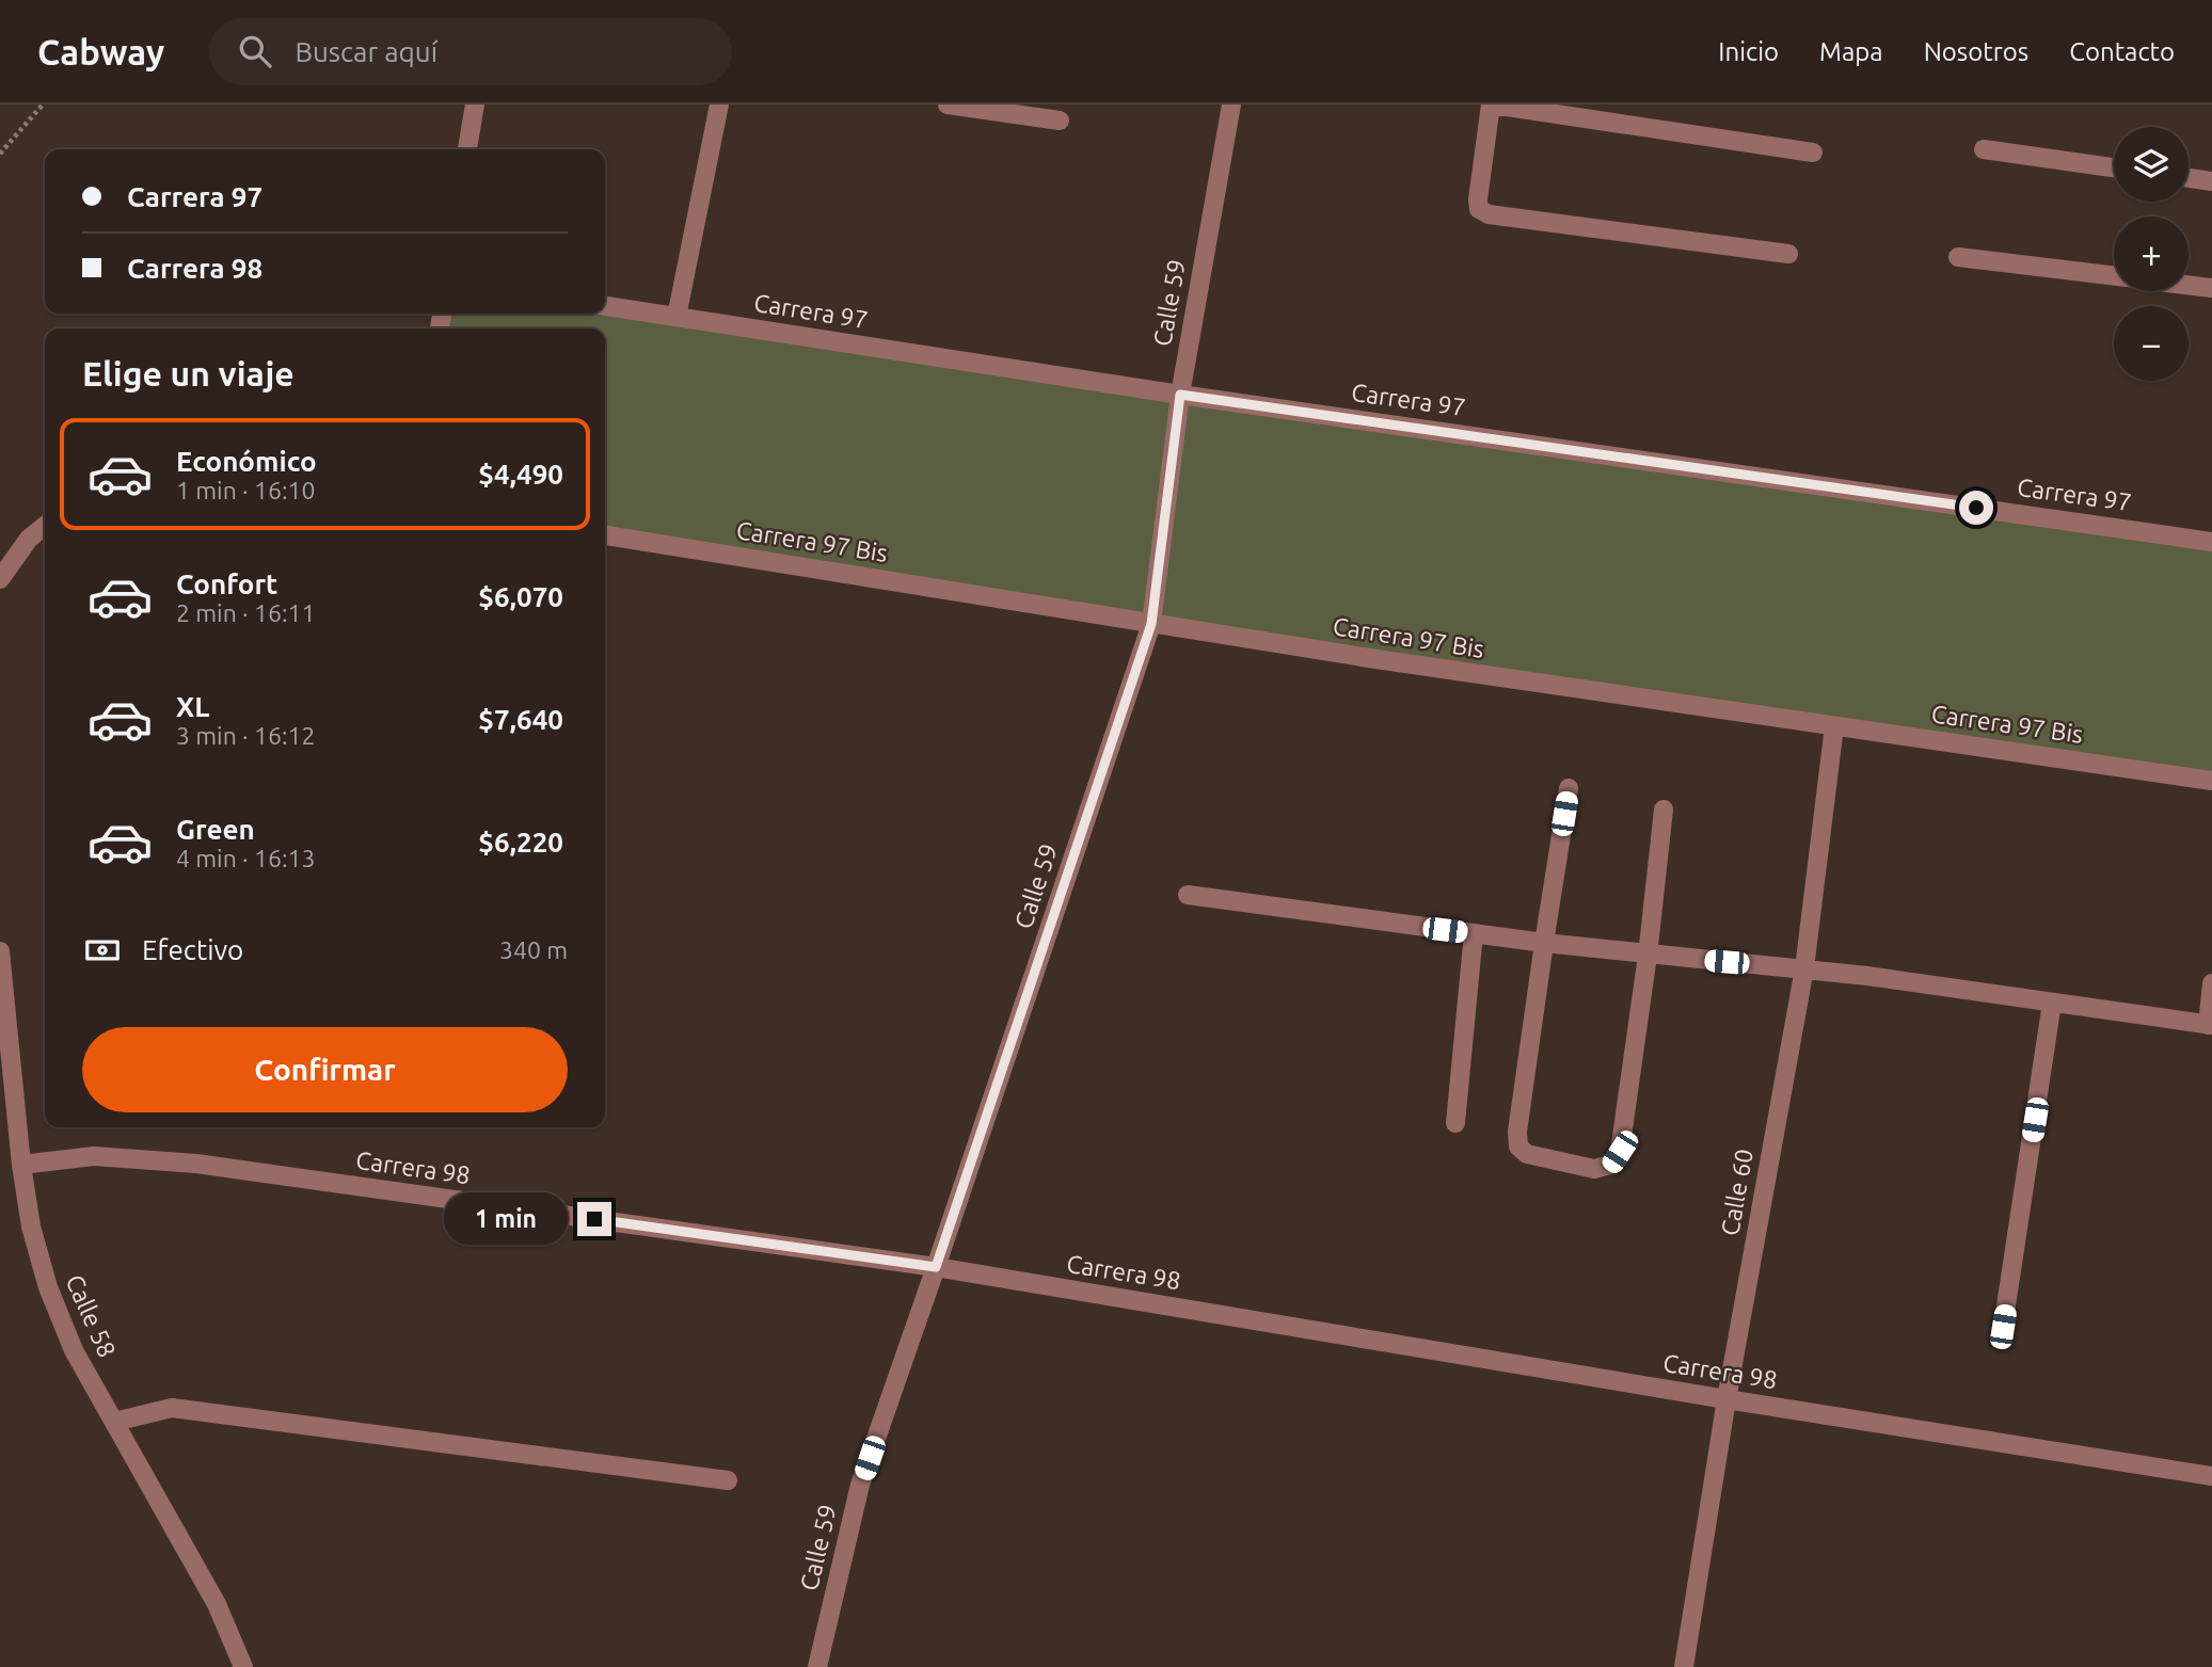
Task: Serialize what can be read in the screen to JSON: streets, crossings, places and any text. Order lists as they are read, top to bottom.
{
  "streets": {
    "street": [
      "Calle 59",
      "Carrera 97",
      "Carrera 97 Bis",
      "Carrera 98",
      "Calle 60",
      "Calle 58"
    ]
  },
  "crossings": [
    ["Calle 59", "Carrera 97"],
    ["Calle 59", "Carrera 97 Bis"],
    ["Calle 59", "Carrera 98"],
    ["Carrera 97 Bis", "Calle 60"],
    ["Carrera 98", "Calle 60"],
    ["Carrera 98", "Calle 58"]
  ],
  "page": {
    "header": "Cabway",
    "search": "Buscar aquí",
    "nav": [
      "Inicio",
      "Mapa",
      "Nosotros",
      "Contacto"
    ],
    "map_buttons": ["+", "−"],
    "banner": ["Carrera 97", "Carrera 98"],
    "heading": "Elige un viaje",
    "list": [
      {
        "name": "Económico",
        "note": "1 min · 16:10",
        "value": "$4,490"
      },
      {
        "name": "Confort",
        "note": "2 min · 16:11",
        "value": "$6,070"
      },
      {
        "name": "XL",
        "note": "3 min · 16:12",
        "value": "$7,640"
      },
      {
        "name": "Green",
        "note": "4 min · 16:13",
        "value": "$6,220"
      }
    ],
    "pay": ["Efectivo", "340 m"],
    "buttons": "Confirmar",
    "bubble": "1 min"
  }
}
